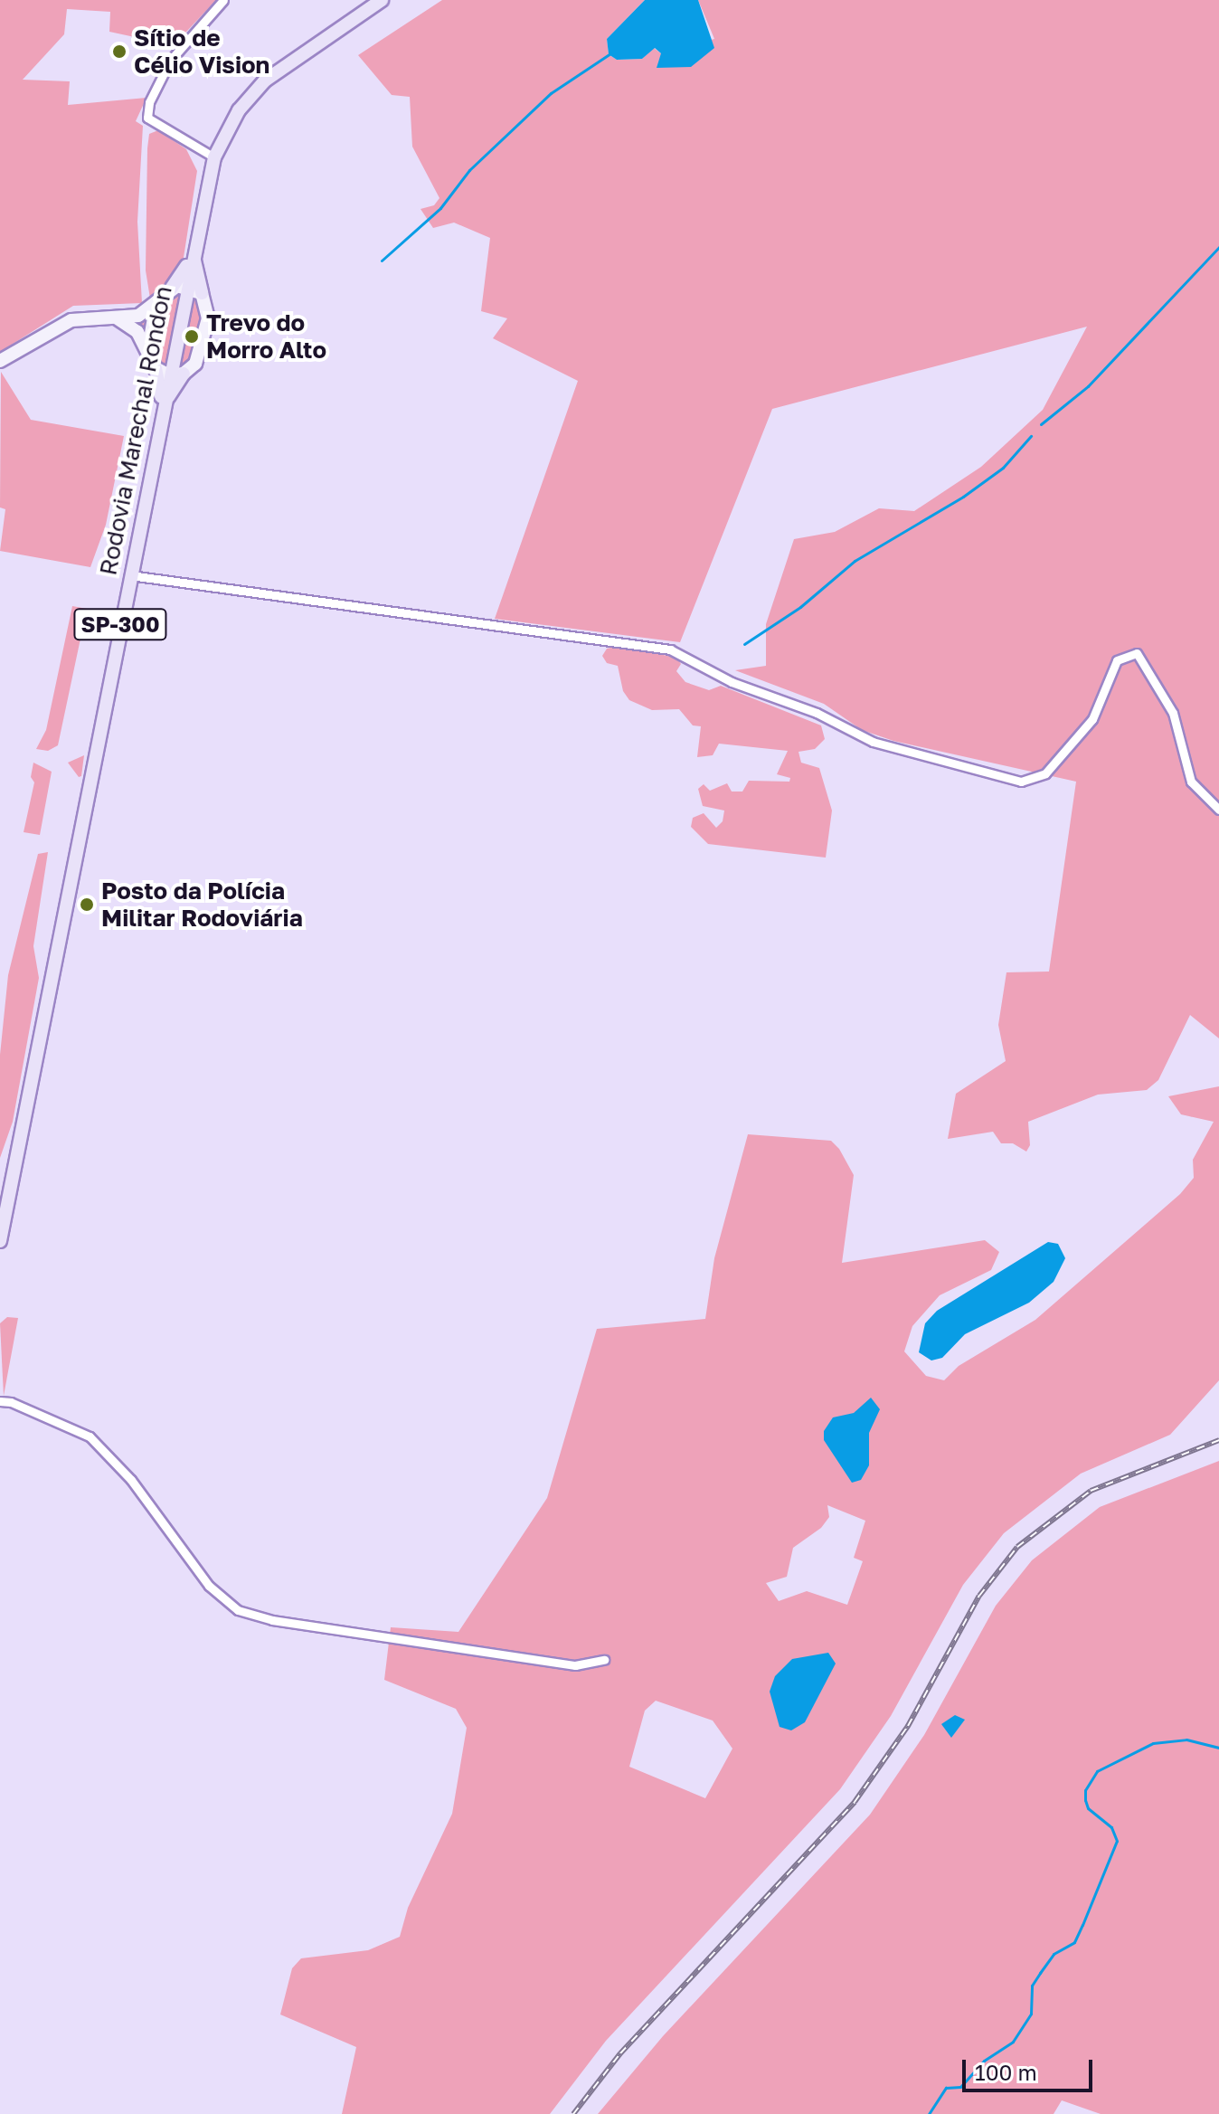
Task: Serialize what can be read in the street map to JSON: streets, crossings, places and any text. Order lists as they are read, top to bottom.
{
  "streets": {
    "main road": ["Rodovia Marechal Rondon", "SP-300"]
  },
  "places": ["Sítio de Célio Vision", "Trevo do Morro Alto", "Posto da Polícia Militar Rodoviária"],
  "scale_bar": "100 m"
}
